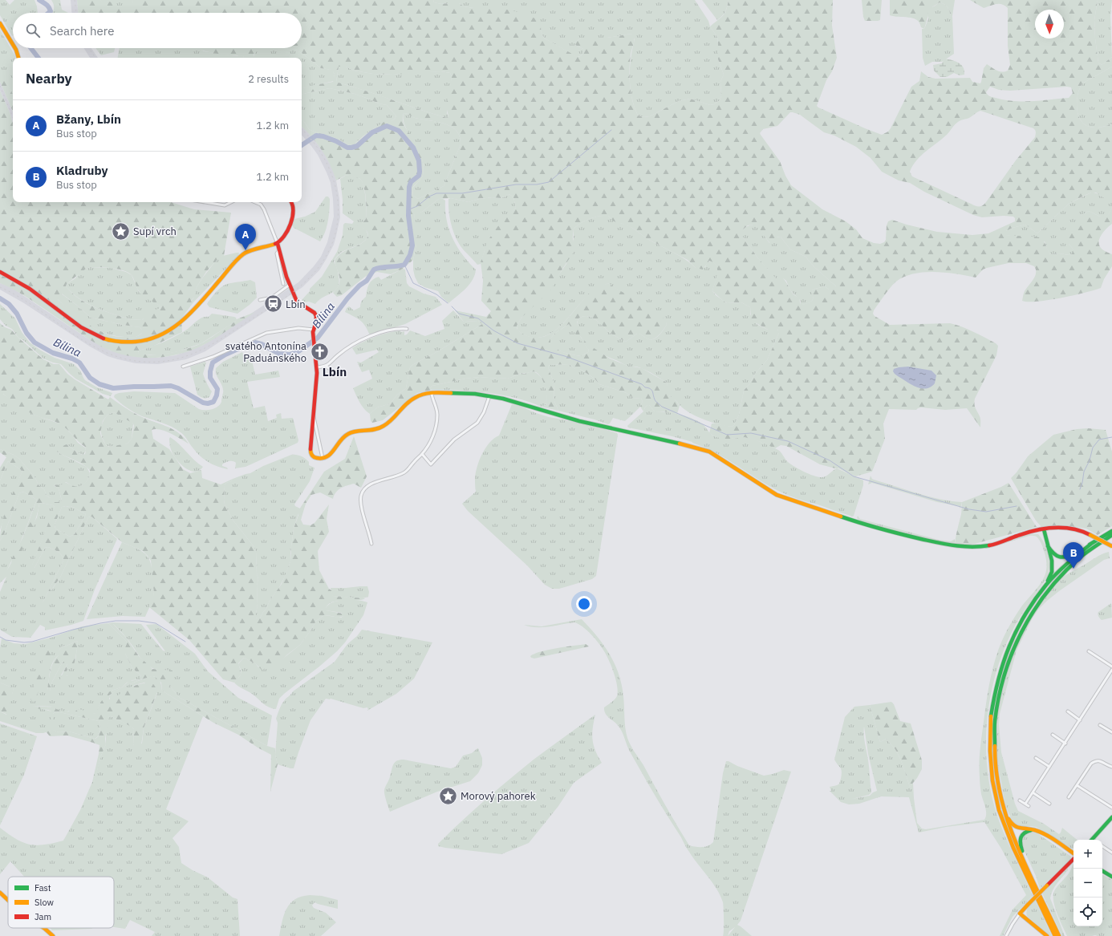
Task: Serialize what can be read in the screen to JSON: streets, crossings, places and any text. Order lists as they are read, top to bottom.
{
  "districts": ["Lbín"],
  "water": ["Bílina"],
  "places": {
    "place": ["Supí vrch", "Morový pahorek"],
    "station": ["Lbín"],
    "church": ["svatého Antonína Paduánského"]
  },
  "legend": ["Fast", "Slow", "Jam"],
  "north": "bottom",
  "page": {
    "search": "Search here",
    "heading": ["Nearby", "2 results"],
    "list": [
      {
        "mark": "A",
        "name": "Bžany, Lbín",
        "note": "Bus stop",
        "value": "1.2 km"
      },
      {
        "mark": "B",
        "name": "Kladruby",
        "note": "Bus stop",
        "value": "1.2 km"
      }
    ],
    "pins": ["A", "B"],
    "map_buttons": ["+", "−"]
  }
}
